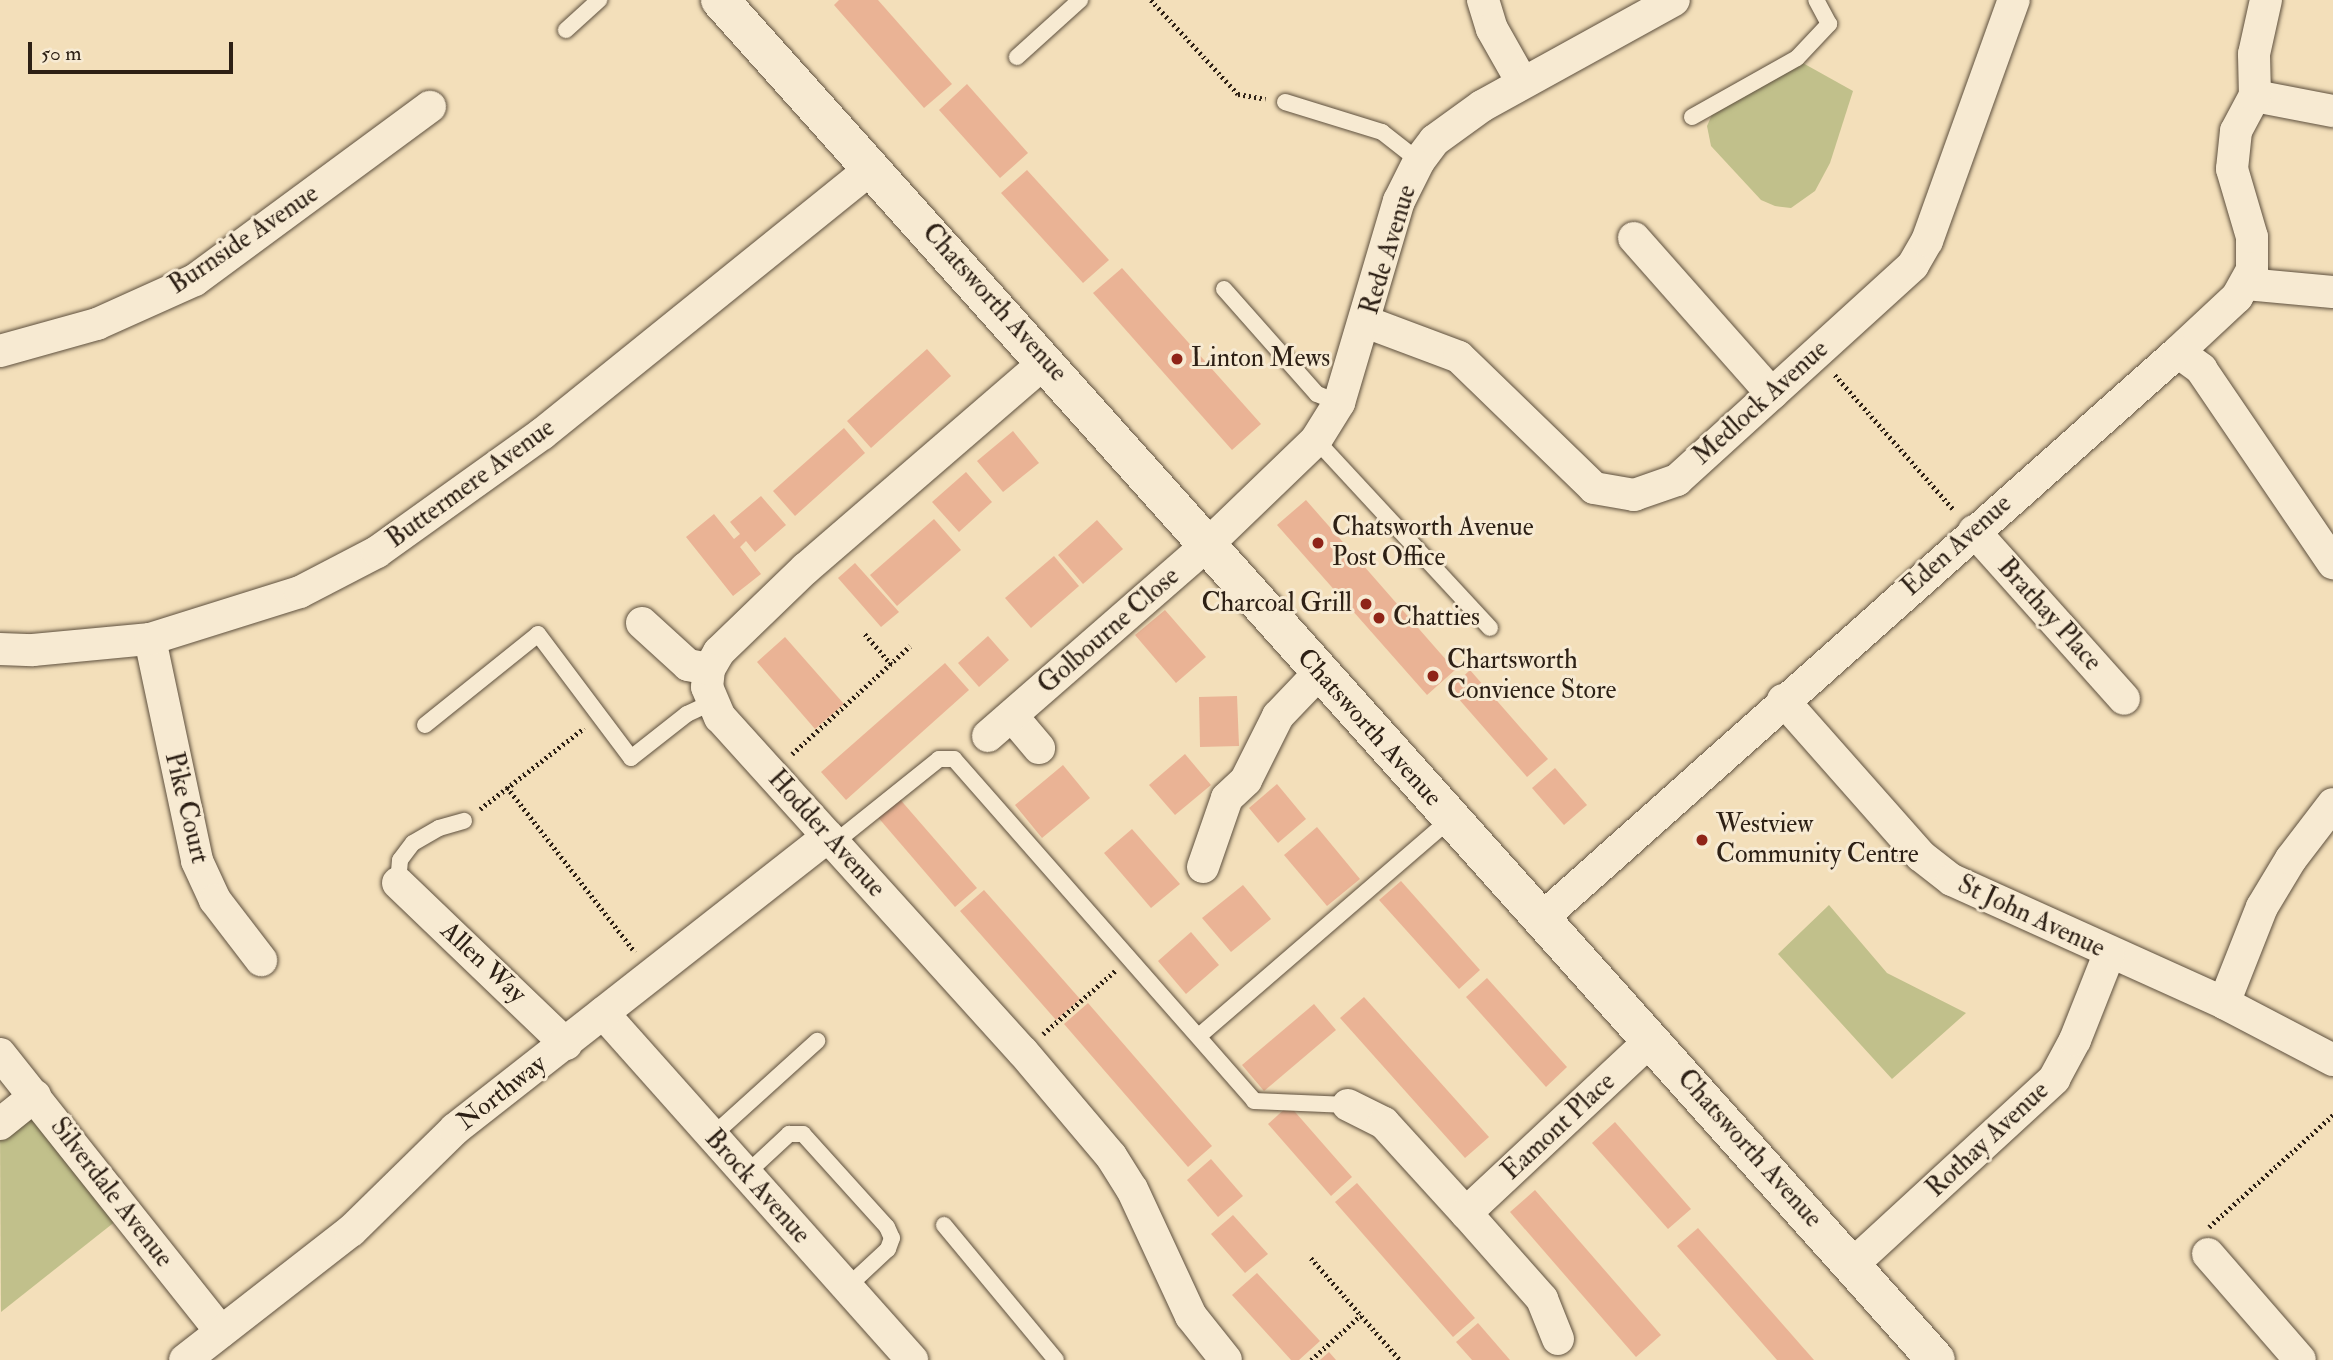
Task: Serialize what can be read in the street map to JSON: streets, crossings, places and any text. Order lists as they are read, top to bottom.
{
  "streets": {
    "street": [
      "Burnside Avenue",
      "Rede Avenue",
      "Chatsworth Avenue",
      "Medlock Avenue",
      "Buttermere Avenue",
      "Eden Avenue",
      "Brathay Place",
      "Golbourne Close",
      "Pike Court",
      "Hodder Avenue",
      "St John Avenue",
      "Allen Way",
      "Northway",
      "Eamont Place",
      "Rothay Avenue",
      "Brock Avenue",
      "Silverdale Avenue"
    ]
  },
  "crossings": [
    ["Rede Avenue", "Chatsworth Avenue"],
    ["Rede Avenue", "Medlock Avenue"],
    ["Rede Avenue", "Golbourne Close"],
    ["Chatsworth Avenue", "Buttermere Avenue"],
    ["Chatsworth Avenue", "Eden Avenue"],
    ["Chatsworth Avenue", "Golbourne Close"],
    ["Chatsworth Avenue", "Eamont Place"],
    ["Chatsworth Avenue", "Rothay Avenue"],
    ["Buttermere Avenue", "Pike Court"],
    ["Eden Avenue", "Brathay Place"],
    ["Eden Avenue", "St John Avenue"],
    ["Hodder Avenue", "Northway"],
    ["St John Avenue", "Rothay Avenue"],
    ["Allen Way", "Northway"],
    ["Northway", "Brock Avenue"],
    ["Northway", "Silverdale Avenue"]
  ],
  "places": [
    "Linton Mews",
    "Chatsworth Avenue Post Office",
    "Charcoal Grill",
    "Chatties",
    "Chartsworth Convience Store",
    "Westview Community Centre"
  ],
  "scale_bar": "50 m"
}
